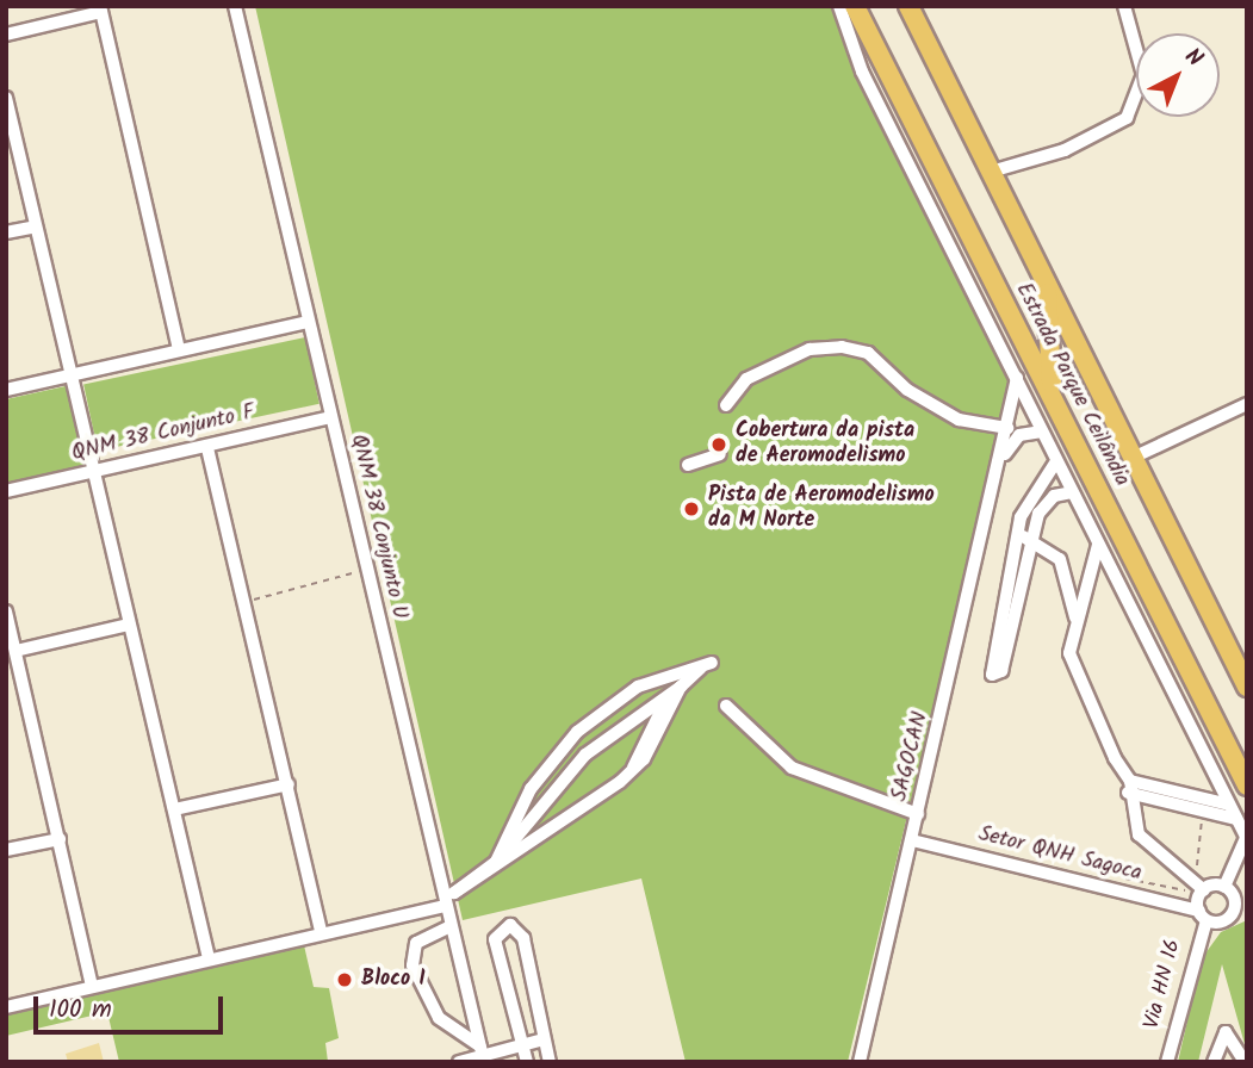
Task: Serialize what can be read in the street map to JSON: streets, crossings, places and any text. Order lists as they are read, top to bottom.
{
  "streets": {
    "highway": ["Estrada Parque Ceilândia"],
    "street": [
      "QNM 38 Conjunto F",
      "QNM 38 Conjunto U",
      "SAGOCAN",
      "Setor QNH Sagoca",
      "Via HN 16"
    ]
  },
  "crossings": [
    ["QNM 38 Conjunto F", "QNM 38 Conjunto U"],
    ["SAGOCAN", "Setor QNH Sagoca"],
    ["Setor QNH Sagoca", "Via HN 16"]
  ],
  "places": ["Cobertura da pista de Aeromodelismo", "Pista de Aeromodelismo da M Norte", "Bloco I"],
  "scale_bar": "100 m",
  "north": "top right"
}
